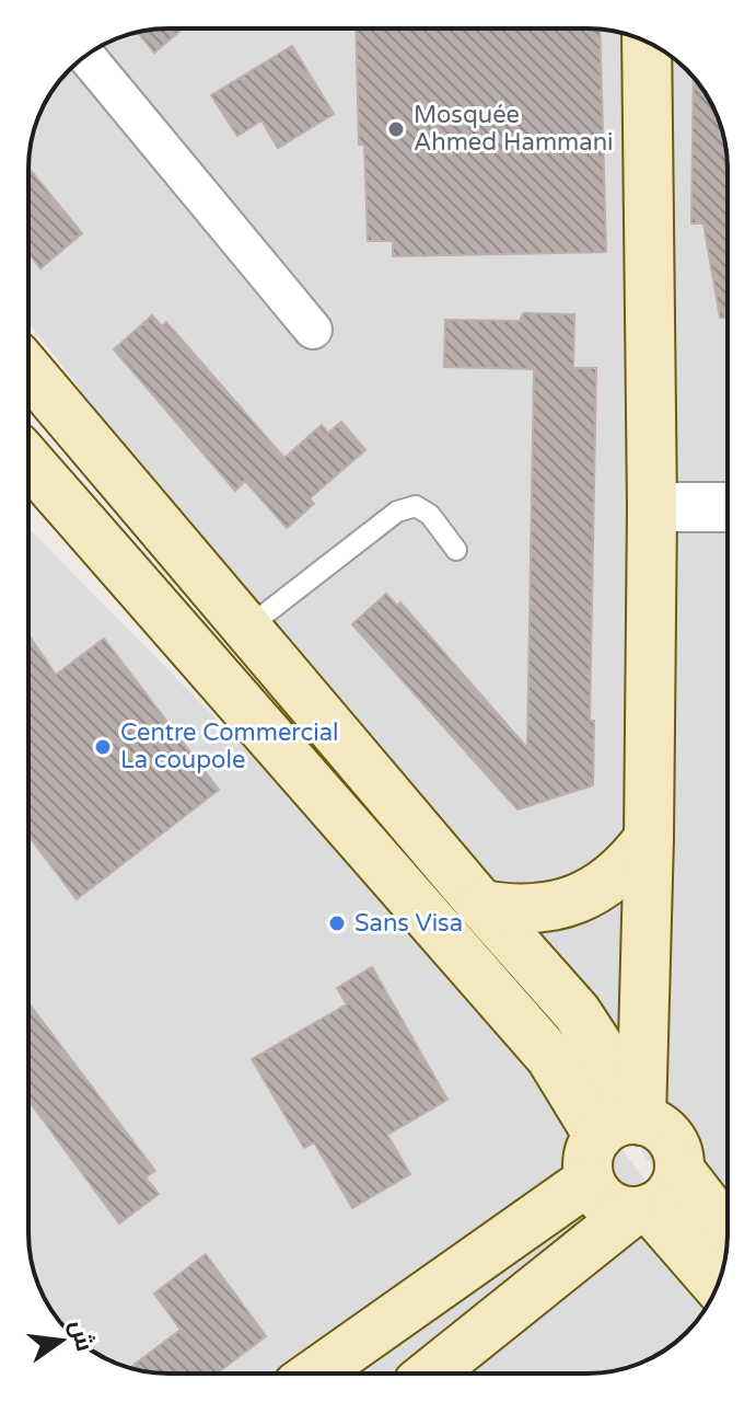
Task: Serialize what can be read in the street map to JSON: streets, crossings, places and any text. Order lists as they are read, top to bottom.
{
  "places": ["Mosquée Ahmed Hammani", "Centre Commercial La coupole", "Sans Visa"],
  "north": "right"
}
